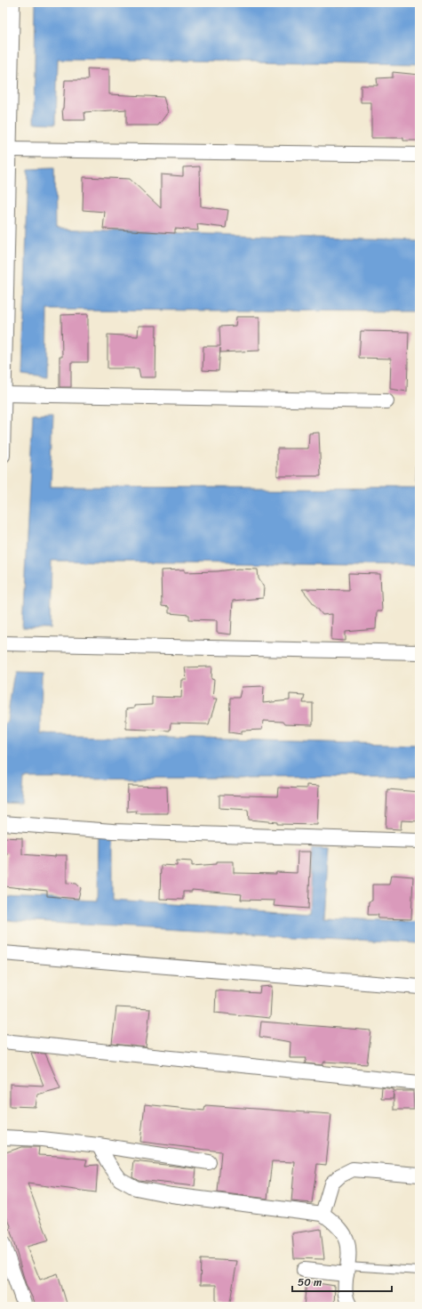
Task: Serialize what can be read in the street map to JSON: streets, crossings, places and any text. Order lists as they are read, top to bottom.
{
  "scale_bar": "50 m"
}
